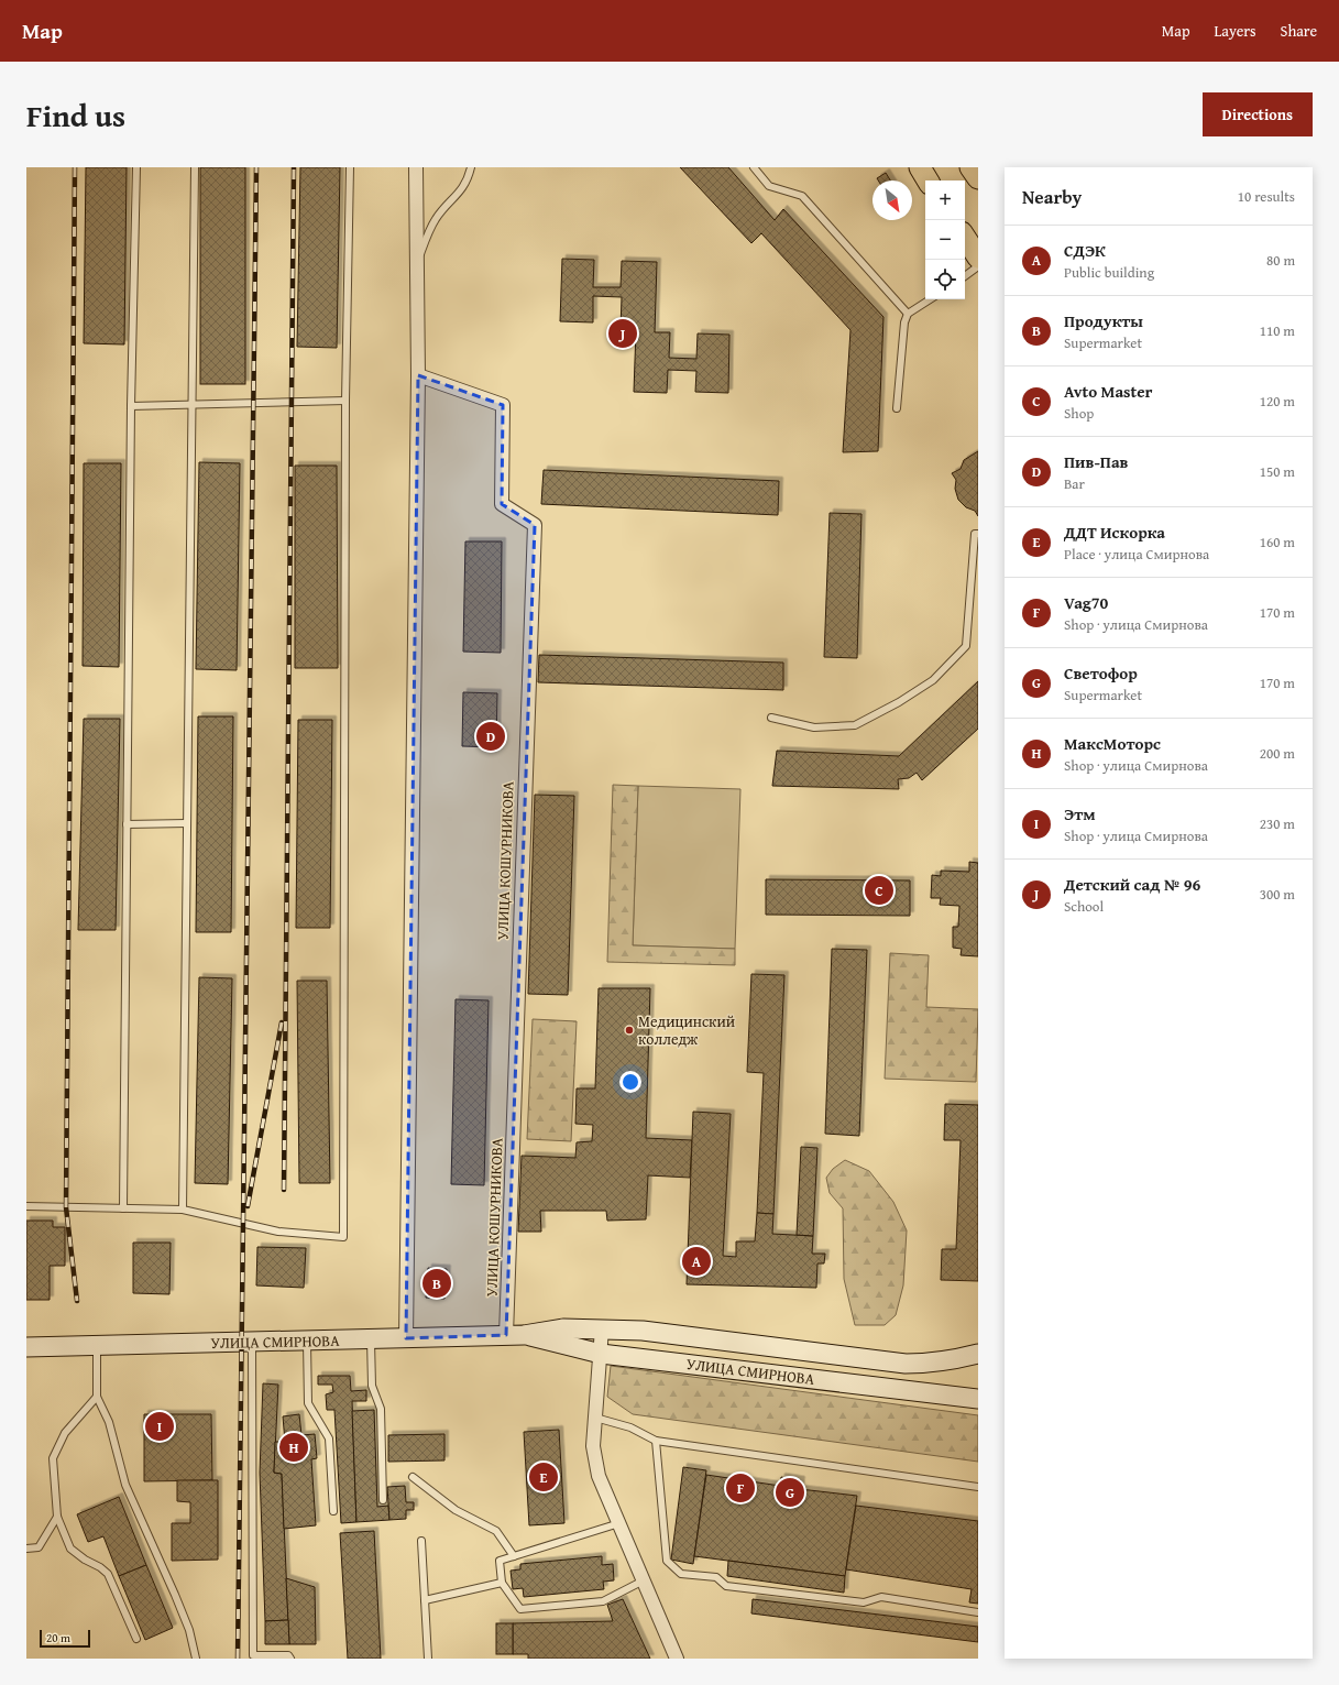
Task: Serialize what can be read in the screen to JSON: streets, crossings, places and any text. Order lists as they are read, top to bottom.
{
  "streets": {
    "main road": ["УЛИЦА СМИРНОВА"],
    "street": ["УЛИЦА КОШУРНИКОВА"]
  },
  "crossings": [
    ["УЛИЦА КОШУРНИКОВА", "УЛИЦА СМИРНОВА"]
  ],
  "places": ["Медицинский колледж"],
  "scale_bar": "20 m",
  "north": "bottom right",
  "page": {
    "header": "Map",
    "nav": ["Map", "Layers", "Share"],
    "title": "Find us",
    "buttons": "Directions",
    "heading": ["Nearby", "10 results"],
    "map_buttons": ["+", "−"],
    "list": [
      {
        "mark": "A",
        "name": "СДЭК",
        "note": "Public building",
        "value": "80 m"
      },
      {
        "mark": "B",
        "name": "Продукты",
        "note": "Supermarket",
        "value": "110 m"
      },
      {
        "mark": "C",
        "name": "Avto Master",
        "note": "Shop",
        "value": "120 m"
      },
      {
        "mark": "D",
        "name": "Пив-Пав",
        "note": "Bar",
        "value": "150 m"
      },
      {
        "mark": "E",
        "name": "ДДТ Искорка",
        "note": "Place · улица Смирнова",
        "value": "160 m"
      },
      {
        "mark": "F",
        "name": "Vag70",
        "note": "Shop · улица Смирнова",
        "value": "170 m"
      },
      {
        "mark": "G",
        "name": "Светофор",
        "note": "Supermarket",
        "value": "170 m"
      },
      {
        "mark": "H",
        "name": "МаксМоторс",
        "note": "Shop · улица Смирнова",
        "value": "200 m"
      },
      {
        "mark": "I",
        "name": "Этм",
        "note": "Shop · улица Смирнова",
        "value": "230 m"
      },
      {
        "mark": "J",
        "name": "Детский сад № 96",
        "note": "School",
        "value": "300 m"
      }
    ],
    "pins": [
      "J",
      "D",
      "C",
      "A",
      "B",
      "I",
      "H",
      "E",
      "F",
      "G"
    ],
    "scale": "20 m"
  }
}
